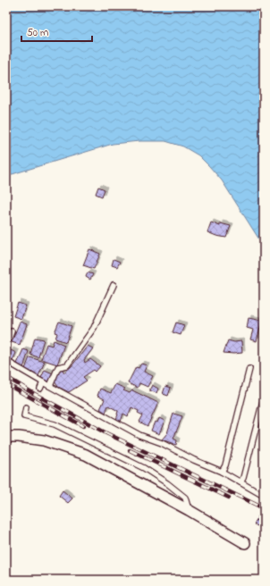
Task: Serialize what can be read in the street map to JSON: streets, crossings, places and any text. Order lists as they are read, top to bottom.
{
  "scale_bar": "50 m"
}
